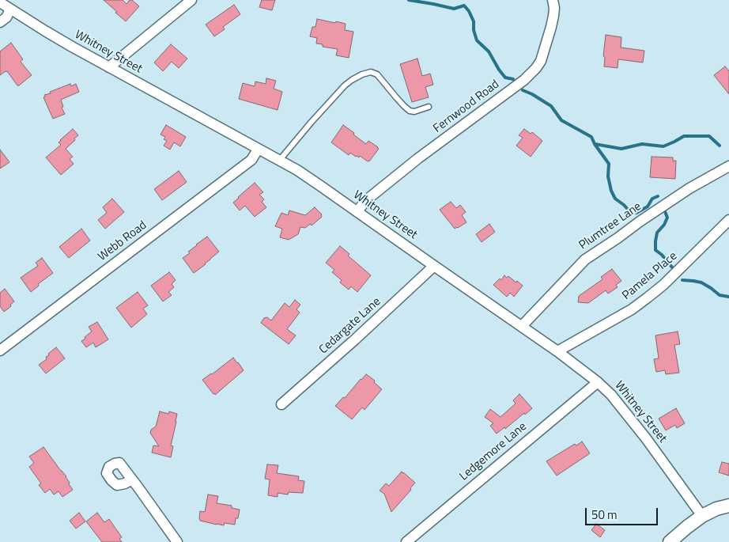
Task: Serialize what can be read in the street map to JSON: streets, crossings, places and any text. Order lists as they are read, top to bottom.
{
  "streets": {
    "street": [
      "Whitney Street",
      "Fernwood Road",
      "Plumtree Lane",
      "Webb Road",
      "Pamela Place",
      "Cedargate Lane",
      "Ledgemore Lane"
    ]
  },
  "crossings": [
    ["Whitney Street", "Fernwood Road"],
    ["Whitney Street", "Plumtree Lane"],
    ["Whitney Street", "Webb Road"],
    ["Whitney Street", "Pamela Place"],
    ["Whitney Street", "Cedargate Lane"],
    ["Whitney Street", "Ledgemore Lane"]
  ],
  "scale_bar": "50 m"
}
